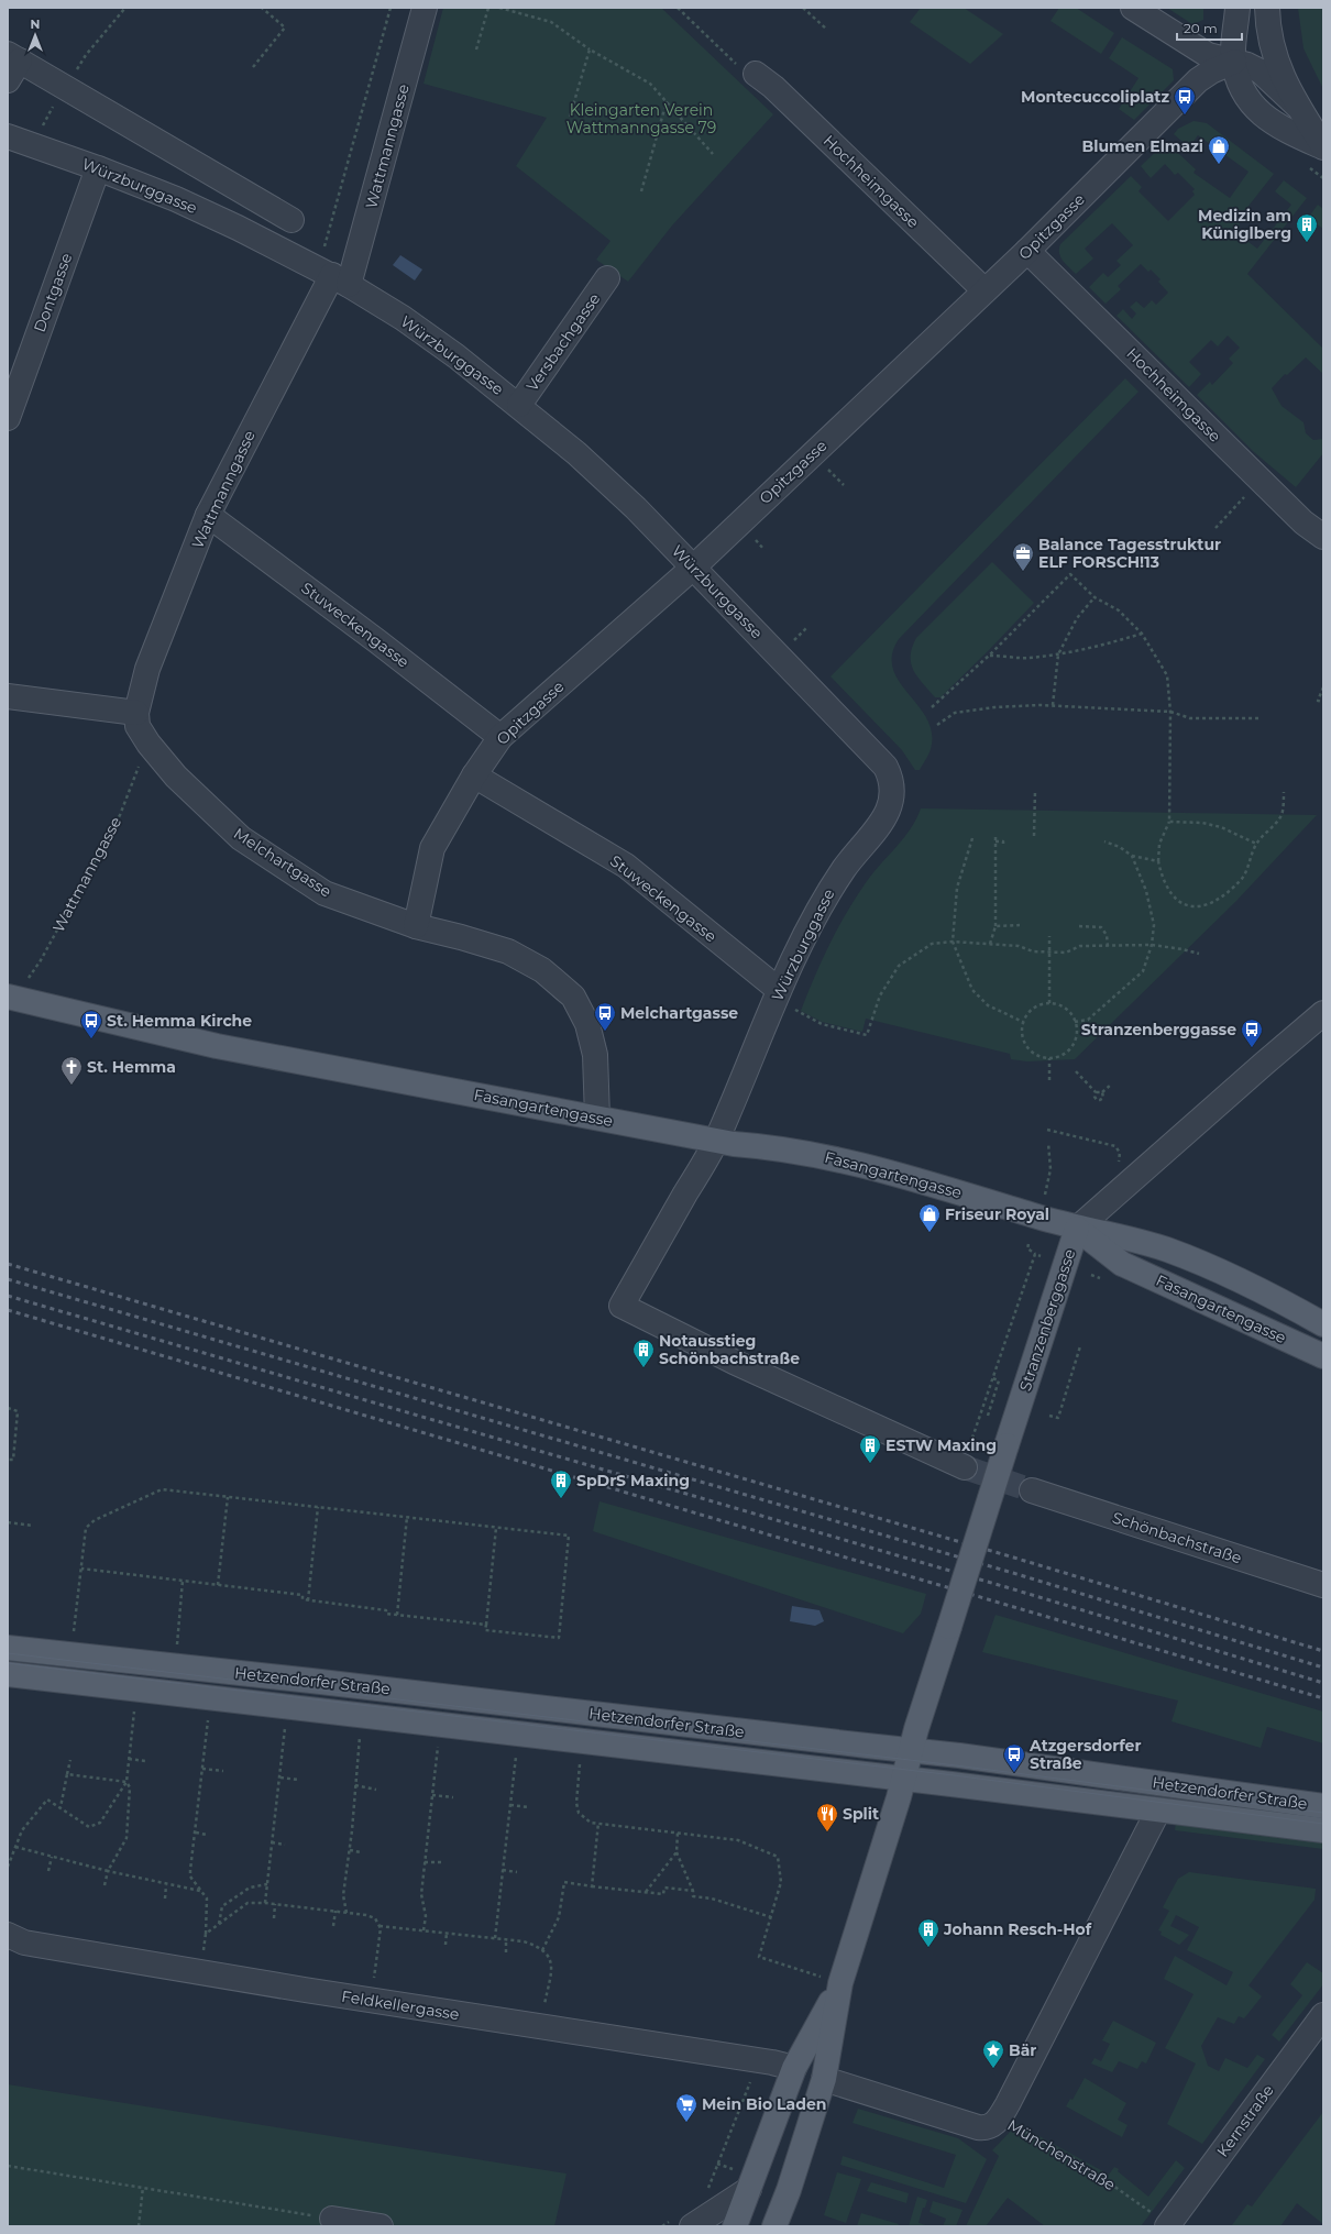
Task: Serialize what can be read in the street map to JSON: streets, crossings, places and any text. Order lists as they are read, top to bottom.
{
  "streets": {
    "main road": ["Fasangartengasse", "Stranzenberggasse", "Hetzendorfer Straße"],
    "street": [
      "Wattmanngasse",
      "Hochheimgasse",
      "Würzburggasse",
      "Opitzgasse",
      "Dontgasse",
      "Versbachgasse",
      "Stuweckengasse",
      "Melchartgasse",
      "Schönbachstraße",
      "Feldkellergasse",
      "Kernstraße",
      "Münchenstraße"
    ]
  },
  "crossings": [
    ["Wattmanngasse", "Würzburggasse"],
    ["Wattmanngasse", "Stuweckengasse"],
    ["Wattmanngasse", "Melchartgasse"],
    ["Wattmanngasse", "Fasangartengasse"],
    ["Hochheimgasse", "Opitzgasse"],
    ["Würzburggasse", "Opitzgasse"],
    ["Würzburggasse", "Dontgasse"],
    ["Würzburggasse", "Versbachgasse"],
    ["Würzburggasse", "Stuweckengasse"],
    ["Würzburggasse", "Fasangartengasse"],
    ["Opitzgasse", "Stuweckengasse"],
    ["Opitzgasse", "Melchartgasse"],
    ["Melchartgasse", "Fasangartengasse"],
    ["Fasangartengasse", "Stranzenberggasse"],
    ["Stranzenberggasse", "Hetzendorfer Straße"],
    ["Kernstraße", "Münchenstraße"]
  ],
  "parks": ["Kleingarten Verein Wattmanngasse 79"],
  "places": {
    "bus stop": [
      "Montecuccoliplatz",
      "Melchartgasse",
      "St. Hemma Kirche",
      "Stranzenberggasse",
      "Atzgersdorfer Straße"
    ],
    "shop": ["Blumen Elmazi", "Friseur Royal"],
    "building": [
      "Medizin am Küniglberg",
      "Notausstieg Schönbachstraße",
      "ESTW Maxing",
      "SpDrS Maxing",
      "Johann Resch-Hof"
    ],
    "office": ["Balance Tagesstruktur ELF FORSCH!13"],
    "church": ["St. Hemma"],
    "restaurant": ["Split"],
    "place": ["Bär"],
    "supermarket": ["Mein Bio Laden"]
  },
  "scale_bar": "20 m",
  "north": "top"
}
